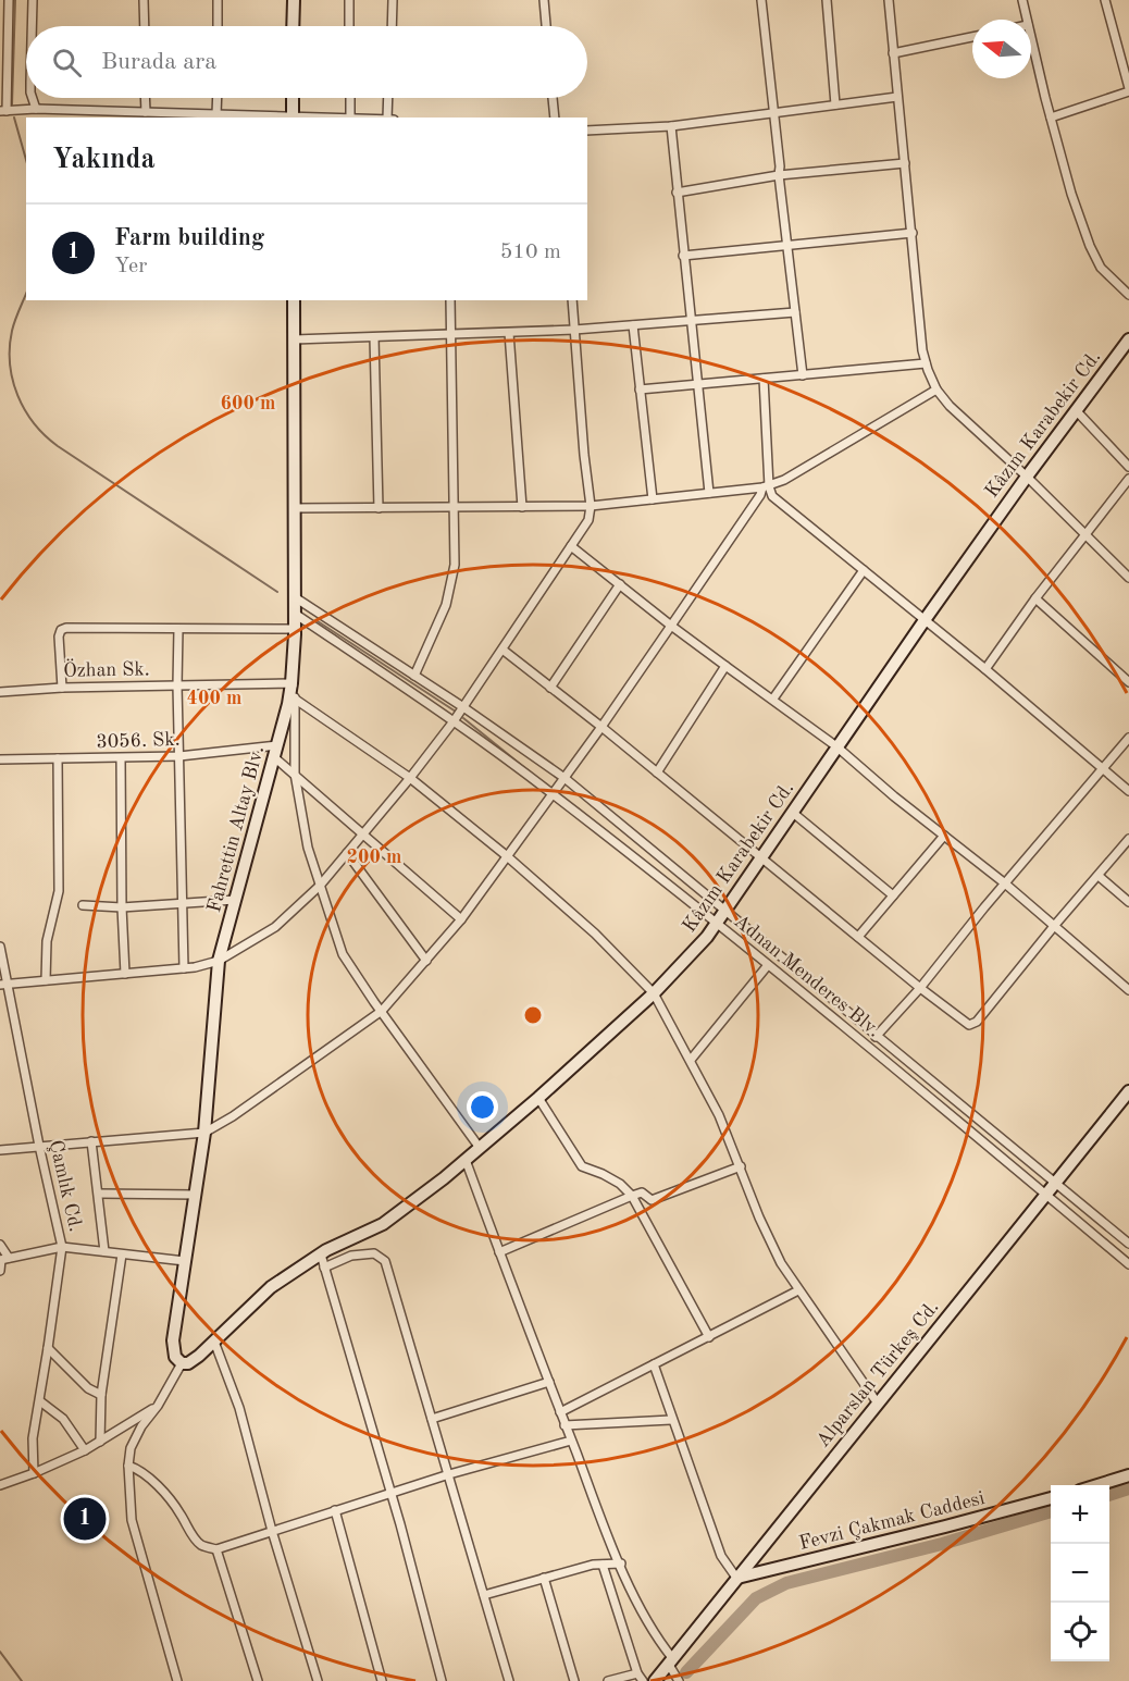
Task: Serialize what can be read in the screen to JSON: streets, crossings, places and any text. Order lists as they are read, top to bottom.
{
  "streets": {
    "street": [
      "Kâzım Karabekir Cd.",
      "Özhan Sk.",
      "3056. Sk.",
      "Fahrettin Altay Blv.",
      "Adnan Menderes Blv.",
      "Çamlık Cd.",
      "Alparslan Türkeş Cd.",
      "Fevzi Çakmak Caddesi"
    ]
  },
  "crossings": [
    ["Kâzım Karabekir Cd.", "Fahrettin Altay Blv."],
    ["Kâzım Karabekir Cd.", "Adnan Menderes Blv."],
    ["Özhan Sk.", "Fahrettin Altay Blv."],
    ["3056. Sk.", "Fahrettin Altay Blv."],
    ["Fahrettin Altay Blv.", "Adnan Menderes Blv."],
    ["Adnan Menderes Blv.", "Alparslan Türkeş Cd."],
    ["Alparslan Türkeş Cd.", "Fevzi Çakmak Caddesi"]
  ],
  "north": "left",
  "page": {
    "search": "Burada ara",
    "heading": "Yakında",
    "list": [
      {
        "mark": "1",
        "name": "Farm building",
        "note": "Yer",
        "value": "510 m"
      }
    ],
    "map_buttons": ["+", "−"],
    "pins": "1"
  },
  "rings": ["600 m", "400 m", "200 m"]
}
